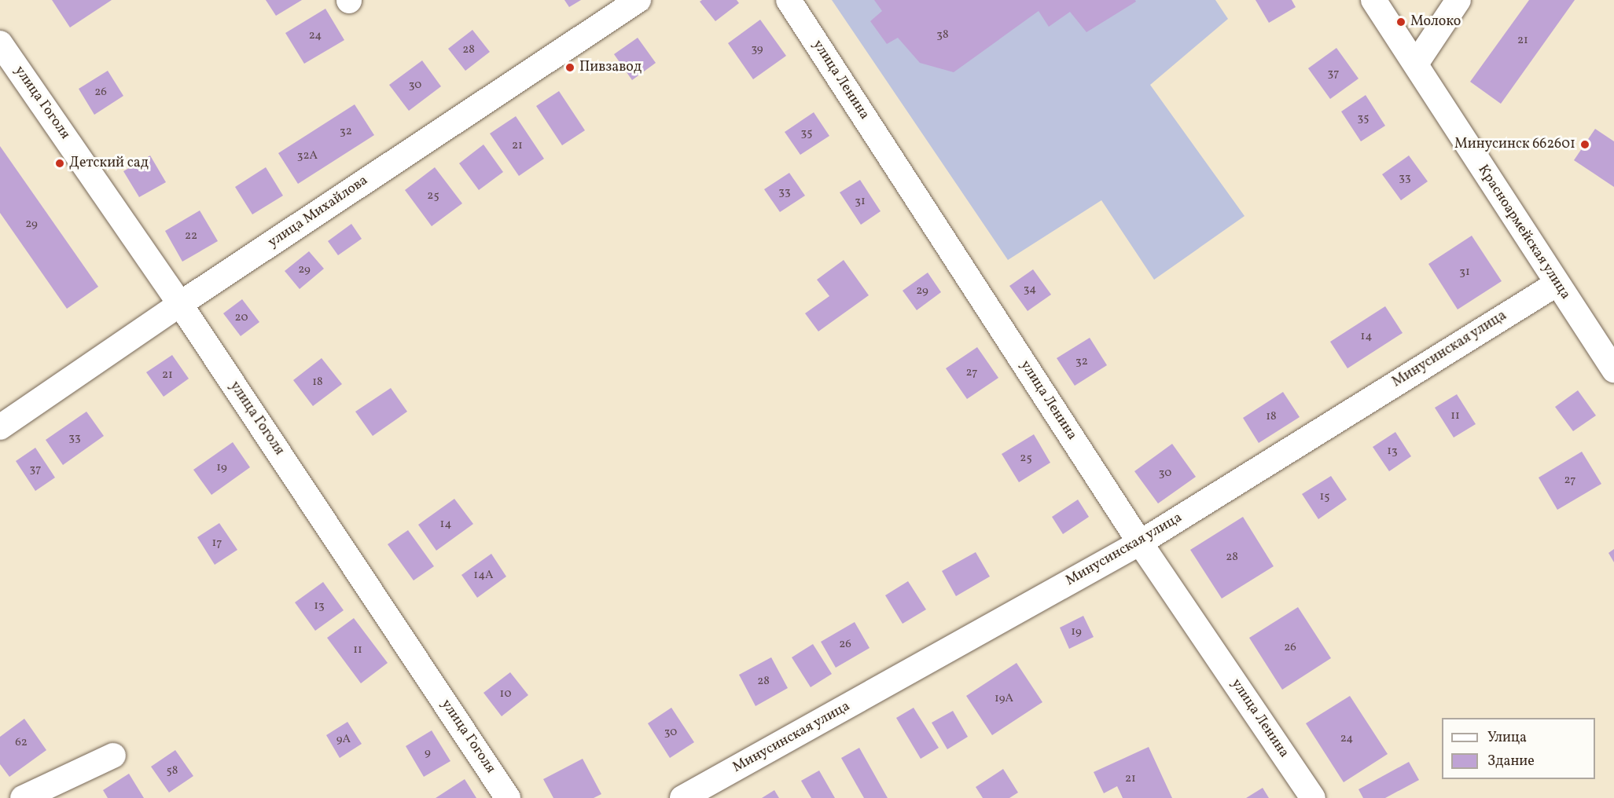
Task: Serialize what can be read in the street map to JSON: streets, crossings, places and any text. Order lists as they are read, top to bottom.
{
  "streets": {
    "street": [
      "улица Ленина",
      "улица Гоголя",
      "улица Михайлова",
      "Красноармейская улица",
      "Минусинская улица"
    ]
  },
  "crossings": [
    ["улица Ленина", "Минусинская улица"],
    ["улица Гоголя", "улица Михайлова"],
    ["Красноармейская улица", "Минусинская улица"]
  ],
  "places": [
    "Молоко",
    "Пивзавод",
    "Минусинск 662601",
    "Детский сад"
  ],
  "house_numbers": [
    "38",
    "24",
    "21",
    "39",
    "28",
    "37",
    "30",
    "26",
    "35",
    "32",
    "35",
    "21",
    "32А",
    "33",
    "33",
    "25",
    "31",
    "29",
    "22",
    "29",
    "31",
    "34",
    "29",
    "20",
    "14",
    "32",
    "27",
    "21",
    "18",
    "11",
    "18",
    "33",
    "13",
    "25",
    "19",
    "37",
    "30",
    "27",
    "15",
    "14",
    "17",
    "28",
    "14А",
    "13",
    "19",
    "26",
    "26",
    "11",
    "28",
    "10",
    "19А",
    "30",
    "24",
    "9А",
    "62",
    "9",
    "58",
    "21"
  ],
  "legend": ["Улица", "Здание"]
}
